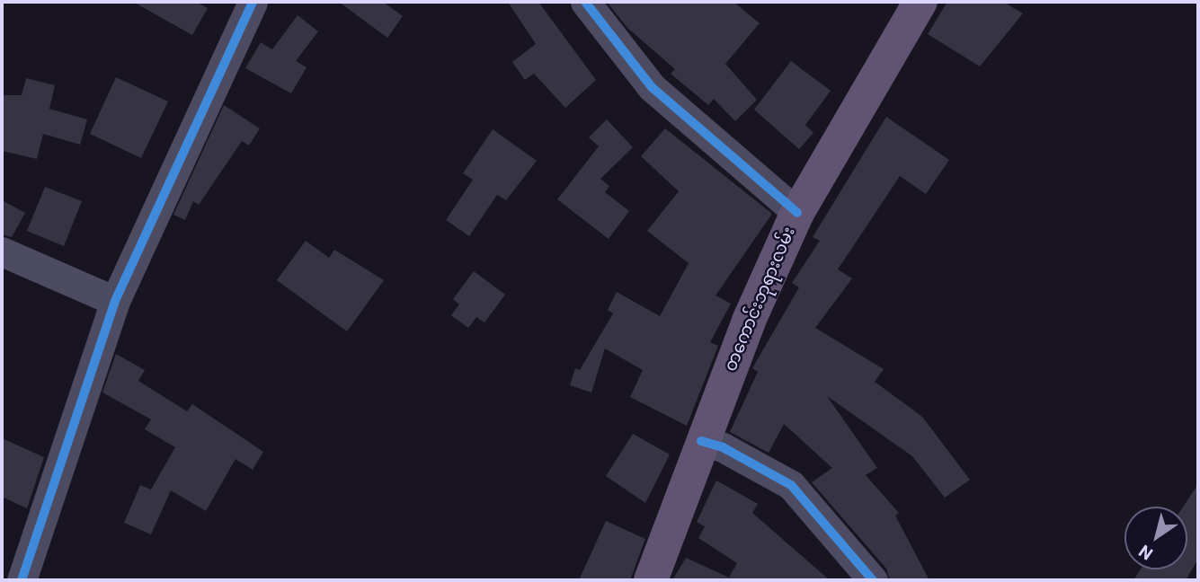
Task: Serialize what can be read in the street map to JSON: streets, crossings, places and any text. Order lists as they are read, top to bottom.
{
  "streets": {
    "main road": ["တကောင်းဘုရားလမ်း"]
  },
  "north": "bottom left"
}
